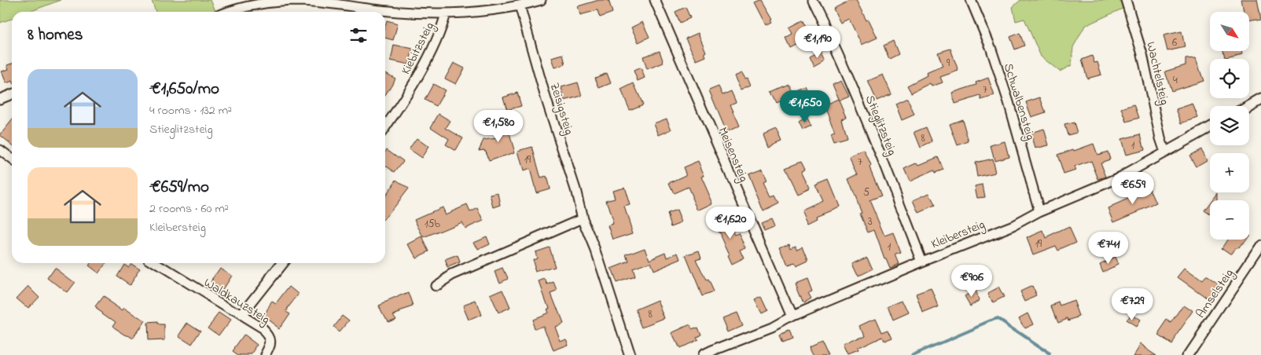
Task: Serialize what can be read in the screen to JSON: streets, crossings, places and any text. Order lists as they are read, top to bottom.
{
  "streets": {
    "street": [
      "Kiebitzsteig",
      "Wachtelsteig",
      "Schwalbensteig",
      "Zeisigsteig",
      "Stieglitzsteig",
      "Meisensteig",
      "Kleibersteig",
      "Amselsteig",
      "Waldkauzsteig"
    ]
  },
  "crossings": [
    ["Wachtelsteig", "Kleibersteig"],
    ["Schwalbensteig", "Kleibersteig"],
    ["Stieglitzsteig", "Kleibersteig"],
    ["Meisensteig", "Kleibersteig"]
  ],
  "house_numbers": [
    "6",
    "9",
    "4",
    "7",
    "8",
    "1",
    "19",
    "7",
    "5",
    "3",
    "15b",
    "19",
    "1",
    "8"
  ],
  "north": "bottom right",
  "page": {
    "map_buttons": ["+", "−"],
    "heading": "8 homes",
    "price": [
      "€1,190",
      "€1,650",
      "€1,580",
      "€659",
      "€1,620",
      "€741",
      "€906",
      "€729"
    ],
    "list": [
      {
        "name": "€1,650/mo",
        "note": "4 rooms · 132 m² · Stieglitzsteig"
      },
      {
        "name": "€659/mo",
        "note": "2 rooms · 60 m² · Kleibersteig"
      }
    ]
  }
}
